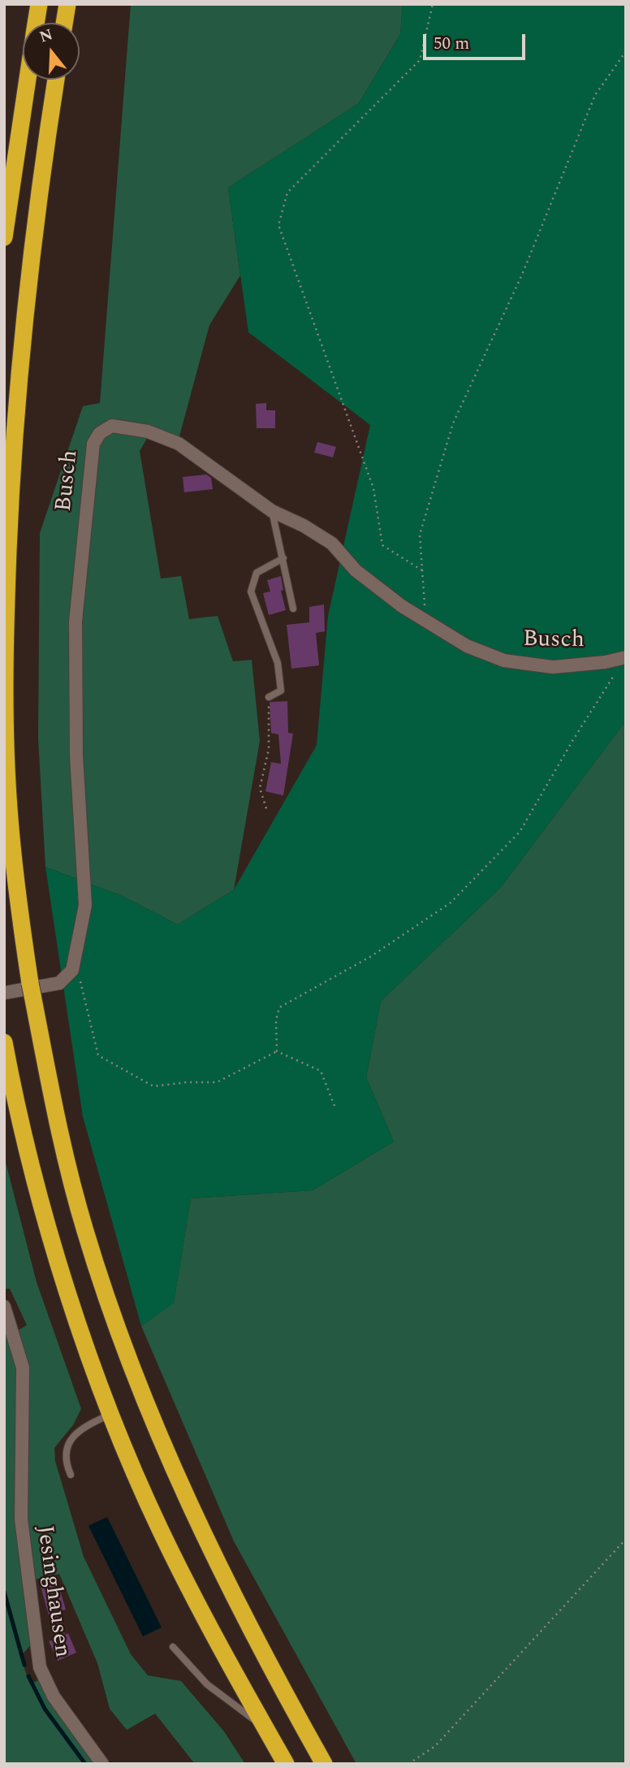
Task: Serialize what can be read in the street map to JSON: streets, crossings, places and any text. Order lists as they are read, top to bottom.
{
  "streets": {
    "street": ["Busch", "Jesinghausen"]
  },
  "scale_bar": "50 m",
  "north": "top"
}
